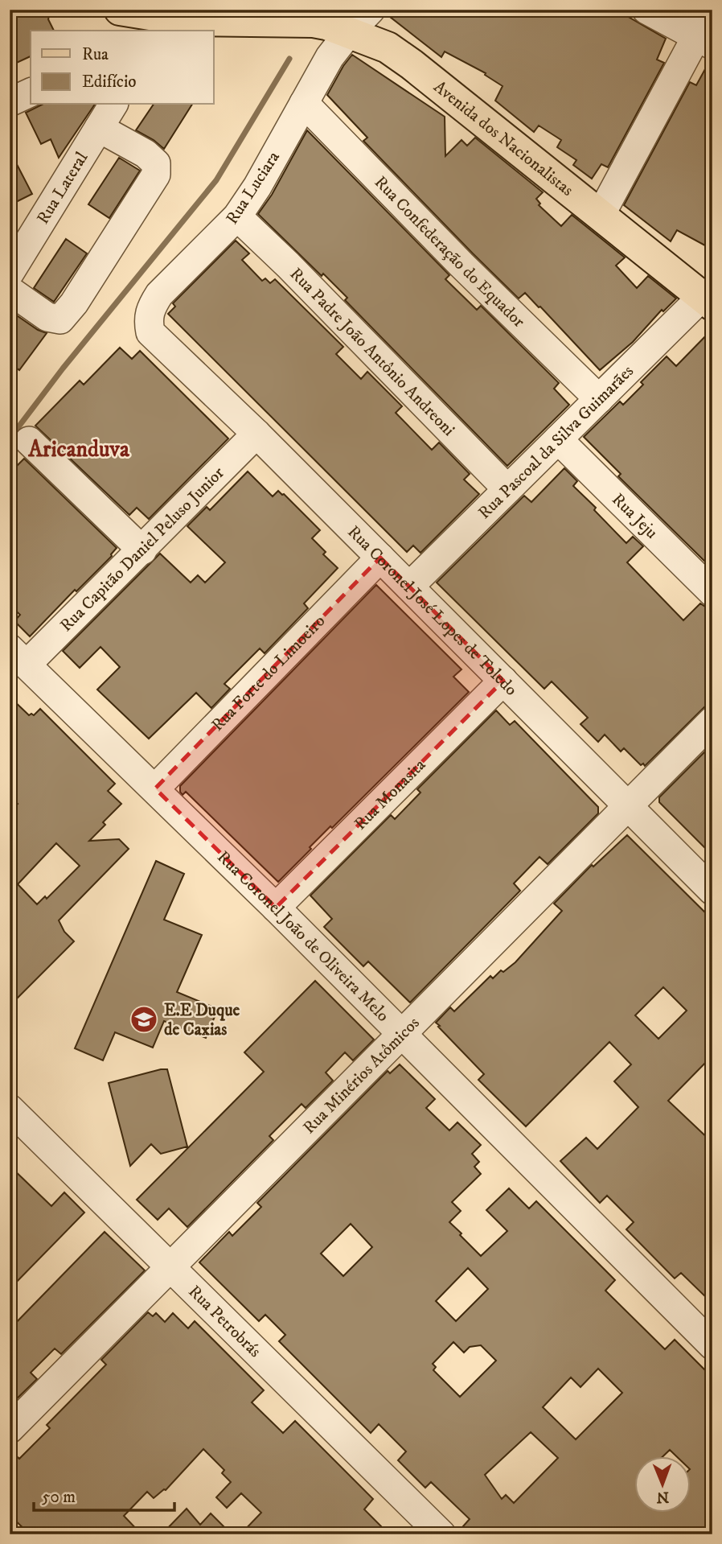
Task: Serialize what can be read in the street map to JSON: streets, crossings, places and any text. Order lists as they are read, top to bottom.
{
  "streets": {
    "main road": ["Avenida dos Nacionalistas"],
    "street": [
      "Rua Lateral",
      "Rua Luciara",
      "Rua Confederação do Equador",
      "Rua Padre João Antônio Andreoni",
      "Rua Pascoal da Silva Guimarães",
      "Rua Jeju",
      "Rua Capitão Daniel Peluso Junior",
      "Rua Coronel José Lopes de Toledo",
      "Rua Forte do Limoeiro",
      "Rua Monasita",
      "Rua Coronel João de Oliveira Melo",
      "Rua Minérios Atômicos",
      "Rua Petrobrás"
    ]
  },
  "crossings": [
    ["Avenida dos Nacionalistas", "Rua Luciara"],
    ["Avenida dos Nacionalistas", "Rua Pascoal da Silva Guimarães"],
    ["Rua Luciara", "Rua Confederação do Equador"],
    ["Rua Luciara", "Rua Padre João Antônio Andreoni"],
    ["Rua Luciara", "Rua Coronel José Lopes de Toledo"],
    ["Rua Confederação do Equador", "Rua Pascoal da Silva Guimarães"],
    ["Rua Padre João Antônio Andreoni", "Rua Pascoal da Silva Guimarães"],
    ["Rua Pascoal da Silva Guimarães", "Rua Jeju"],
    ["Rua Pascoal da Silva Guimarães", "Rua Coronel José Lopes de Toledo"],
    ["Rua Capitão Daniel Peluso Junior", "Rua Coronel José Lopes de Toledo"],
    ["Rua Capitão Daniel Peluso Junior", "Rua Coronel João de Oliveira Melo"],
    ["Rua Coronel José Lopes de Toledo", "Rua Forte do Limoeiro"],
    ["Rua Coronel José Lopes de Toledo", "Rua Monasita"],
    ["Rua Coronel José Lopes de Toledo", "Rua Minérios Atômicos"],
    ["Rua Forte do Limoeiro", "Rua Coronel João de Oliveira Melo"],
    ["Rua Monasita", "Rua Coronel João de Oliveira Melo"],
    ["Rua Coronel João de Oliveira Melo", "Rua Minérios Atômicos"],
    ["Rua Minérios Atômicos", "Rua Petrobrás"]
  ],
  "districts": ["Aricanduva"],
  "places": {
    "school or university": ["E.E Duque de Caxias"]
  },
  "legend": ["Rua", "Edifício"],
  "scale_bar": "50 m",
  "north": "bottom"
}
